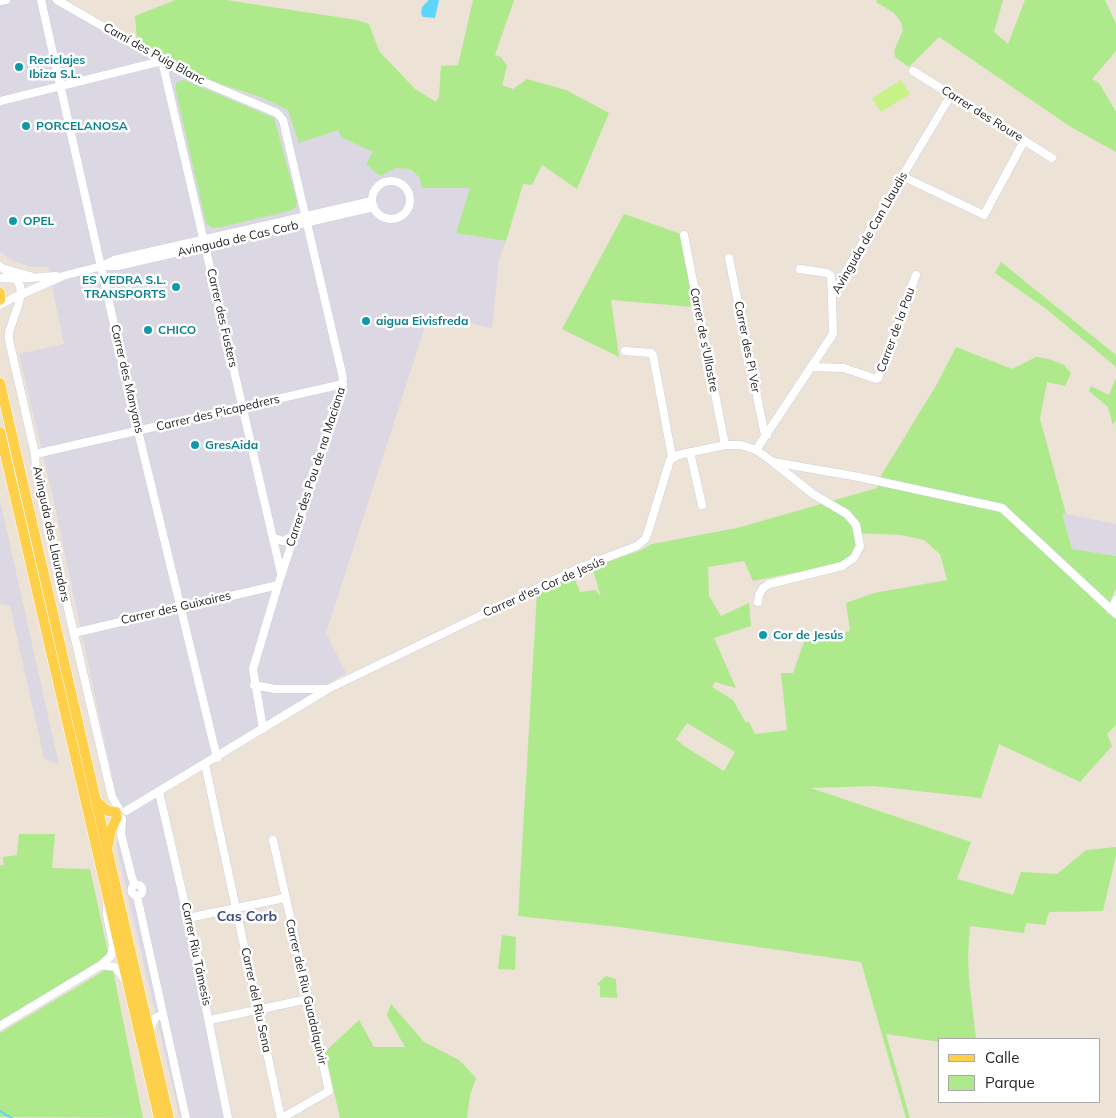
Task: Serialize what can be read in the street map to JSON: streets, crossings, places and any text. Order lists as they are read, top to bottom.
{
  "streets": {
    "street": [
      "Camí des Puig Blanc",
      "Carrer des Roure",
      "Avinguda de Can Llaudis",
      "Avinguda de Cas Corb",
      "Carrer des Fusters",
      "Carrer de la Pau",
      "Carrer de s'Ullastre",
      "Carrer des Pi Ver",
      "Carrer des Manyans",
      "Carrer des Picapedrers",
      "Carrer des Pou de na Maciana",
      "Avinguda des Llauradors",
      "Carrer d'es Cor de Jesús",
      "Carrer des Guixaires",
      "Carrer Riu Támesis",
      "Carrer del Riu Guadalquivir",
      "Carrer del Riu Sena"
    ]
  },
  "crossings": [
    ["Camí des Puig Blanc", "Carrer des Fusters"],
    ["Camí des Puig Blanc", "Carrer des Pou de na Maciana"],
    ["Carrer des Roure", "Avinguda de Can Llaudis"],
    ["Avinguda de Can Llaudis", "Carrer de la Pau"],
    ["Avinguda de Can Llaudis", "Carrer des Pi Ver"],
    ["Avinguda de Cas Corb", "Carrer des Fusters"],
    ["Avinguda de Cas Corb", "Carrer des Manyans"],
    ["Avinguda de Cas Corb", "Carrer des Pou de na Maciana"],
    ["Carrer des Fusters", "Carrer des Picapedrers"],
    ["Carrer des Fusters", "Carrer des Pou de na Maciana"],
    ["Carrer des Manyans", "Carrer des Picapedrers"],
    ["Carrer des Manyans", "Carrer d'es Cor de Jesús"],
    ["Carrer des Manyans", "Carrer des Guixaires"],
    ["Carrer des Picapedrers", "Carrer des Pou de na Maciana"],
    ["Carrer des Picapedrers", "Avinguda des Llauradors"],
    ["Carrer des Pou de na Maciana", "Carrer d'es Cor de Jesús"],
    ["Carrer des Pou de na Maciana", "Carrer des Guixaires"],
    ["Avinguda des Llauradors", "Carrer des Guixaires"],
    ["Carrer d'es Cor de Jesús", "Carrer Riu Támesis"],
    ["Carrer d'es Cor de Jesús", "Carrer del Riu Sena"],
    ["Carrer del Riu Guadalquivir", "Carrer del Riu Sena"]
  ],
  "districts": ["Cas Corb"],
  "places": [
    "Reciclajes Ibiza S.L.",
    "PORCELANOSA",
    "OPEL",
    "ES VEDRA S.L. TRANSPORTS",
    "aigua Eivisfreda",
    "CHICO",
    "GresAida",
    "Cor de Jesús"
  ],
  "legend": ["Calle", "Parque"]
}
